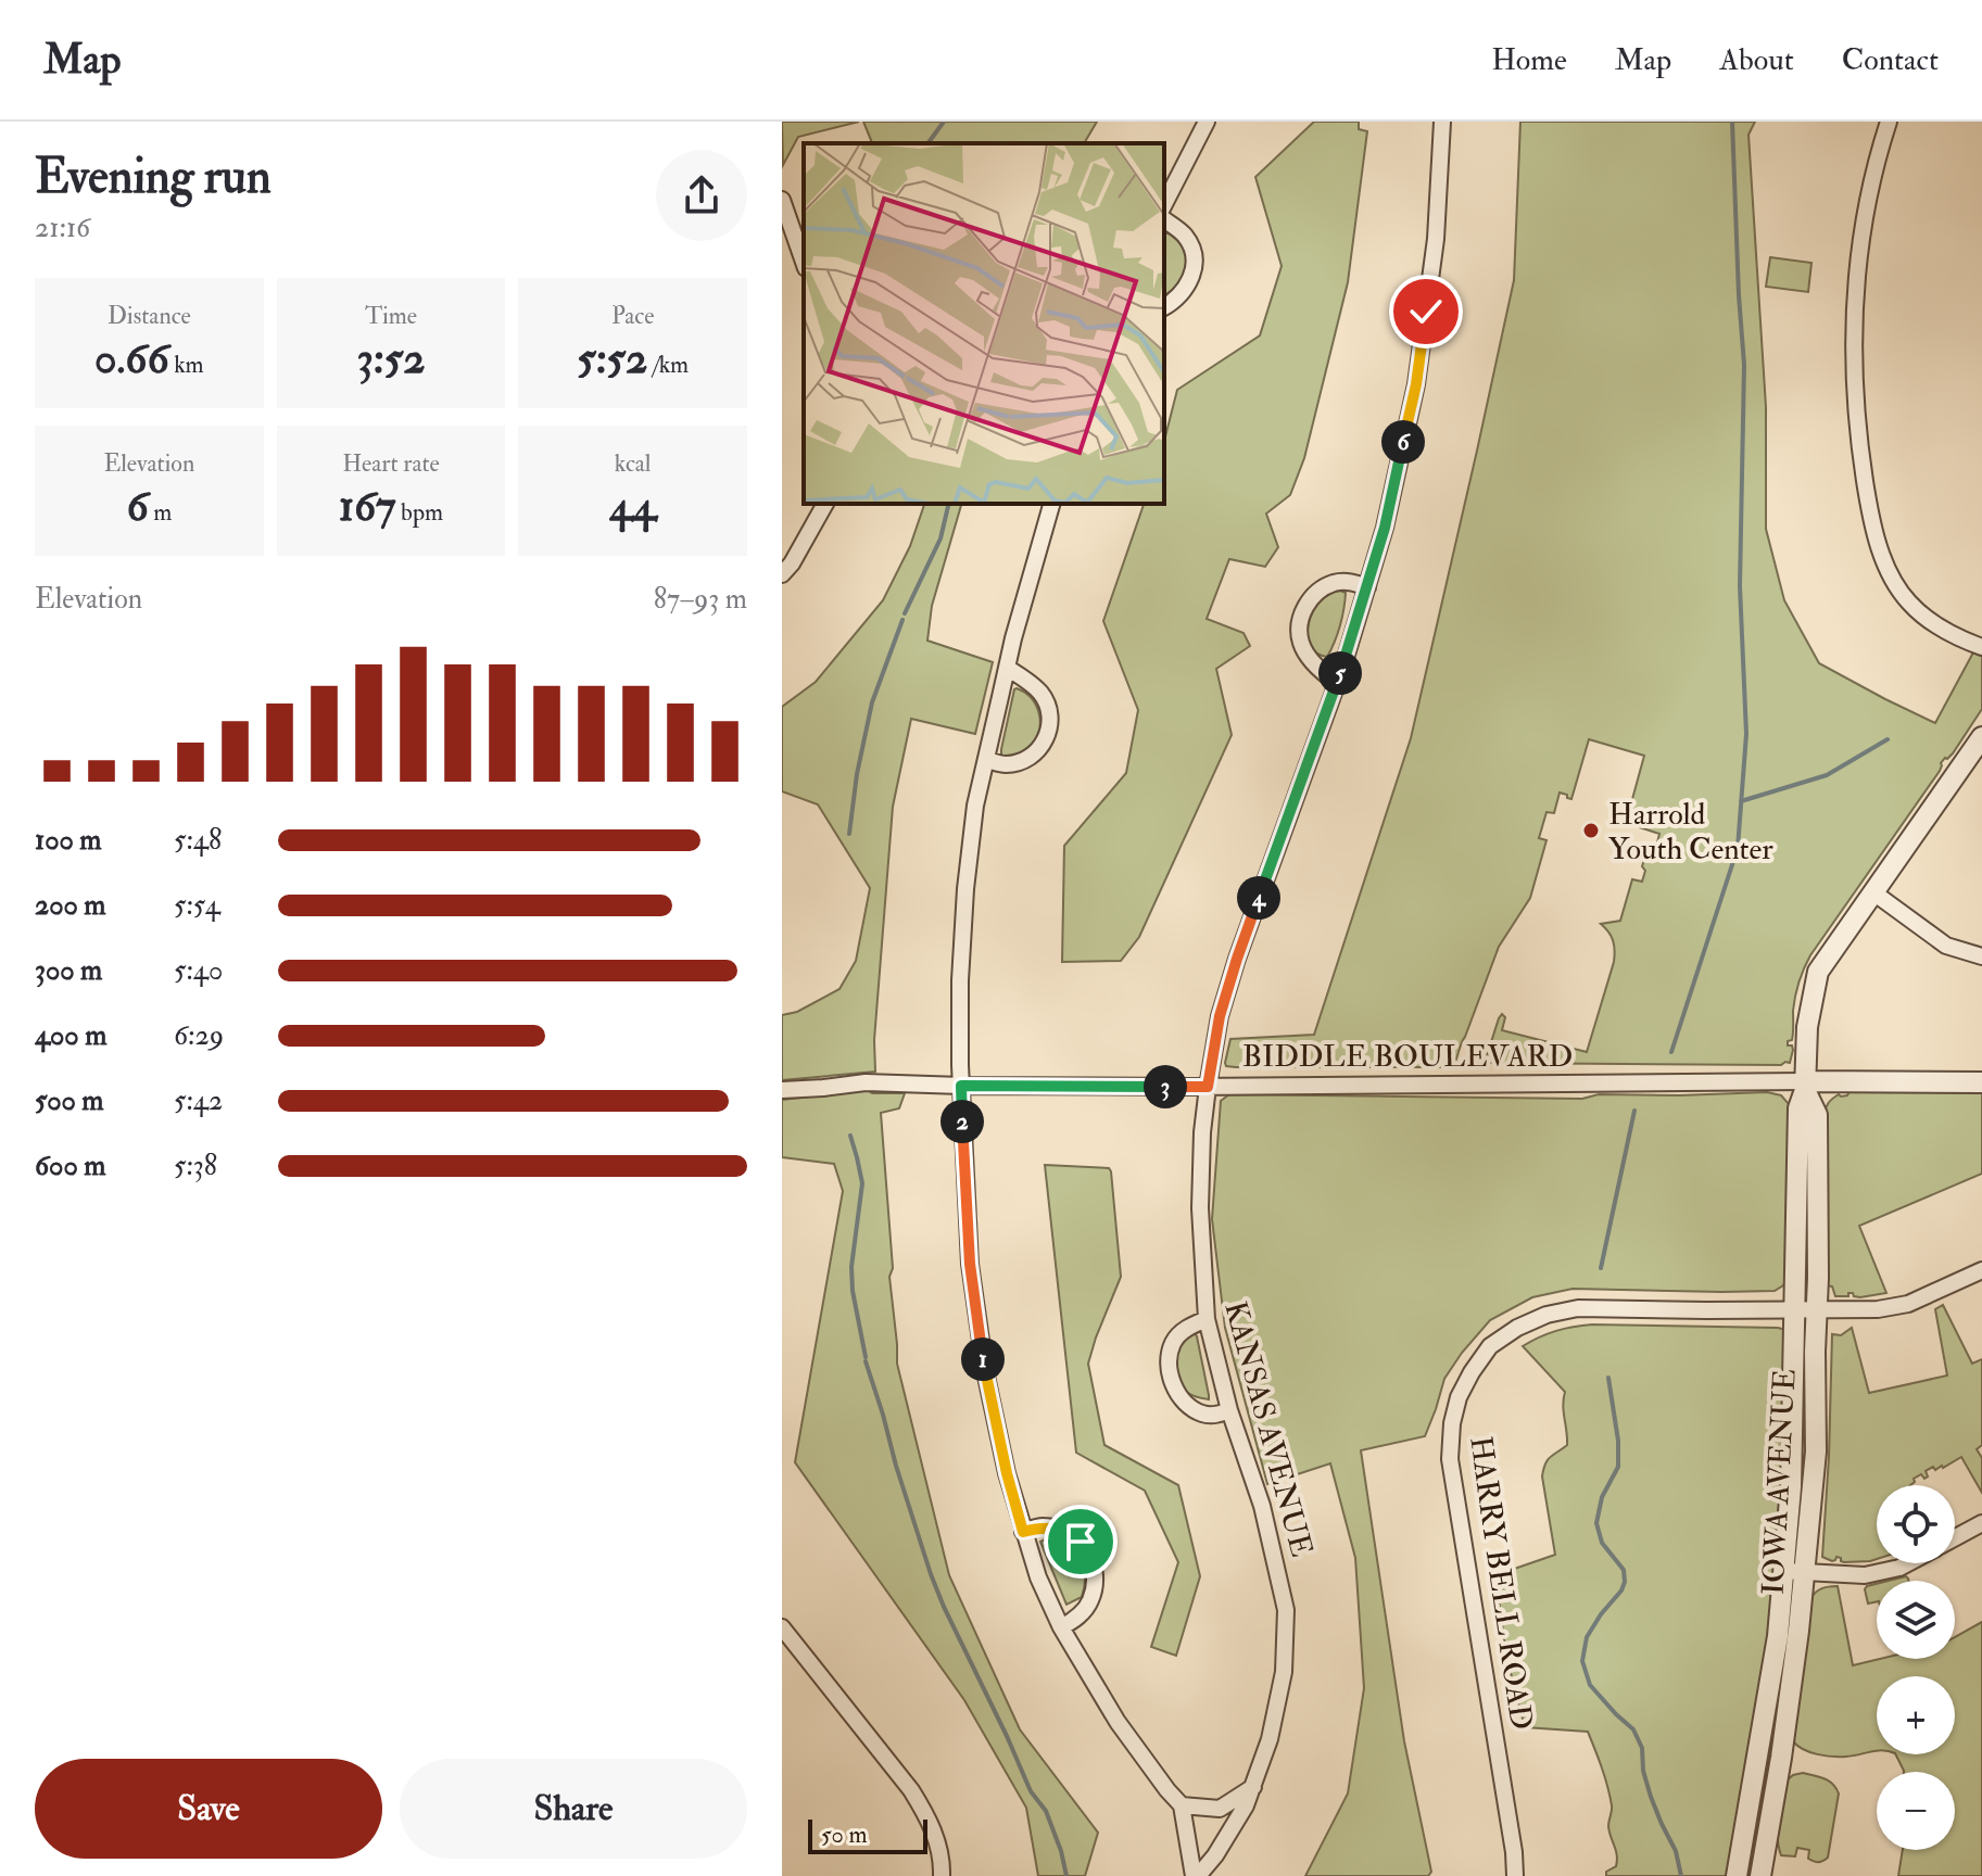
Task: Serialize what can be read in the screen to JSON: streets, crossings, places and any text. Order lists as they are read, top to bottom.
{
  "streets": {
    "street": [
      "BIDDLE BOULEVARD",
      "KANSAS AVENUE",
      "IOWA AVENUE",
      "HARRY BELL ROAD"
    ]
  },
  "crossings": [
    ["BIDDLE BOULEVARD", "KANSAS AVENUE"],
    ["BIDDLE BOULEVARD", "IOWA AVENUE"],
    ["IOWA AVENUE", "HARRY BELL ROAD"]
  ],
  "places": ["Harrold Youth Center"],
  "scale_bar": "50 m",
  "page": {
    "header": "Map",
    "nav": [
      "Home",
      "Map",
      "About",
      "Contact"
    ],
    "heading": ["Evening run", "21:16"],
    "stats": [
      ["Distance", "0.66 km"],
      ["Time", "3:52"],
      ["Pace", "5:52 /km"],
      ["Elevation", "6 m"],
      ["Heart rate", "167 bpm"],
      ["kcal", "44"]
    ],
    "pins": [
      "6",
      "5",
      "4",
      "3",
      "2",
      "1"
    ],
    "chart": ["Elevation", "87–93 m"],
    "list": [
      {
        "name": "100 m",
        "note": "5:48"
      },
      {
        "name": "200 m",
        "note": "5:54"
      },
      {
        "name": "300 m",
        "note": "5:40"
      },
      {
        "name": "400 m",
        "note": "6:29"
      },
      {
        "name": "500 m",
        "note": "5:42"
      },
      {
        "name": "600 m",
        "note": "5:38"
      }
    ],
    "map_buttons": ["+", "−"],
    "buttons": ["Save", "Share"],
    "scale": "50 m"
  }
}
